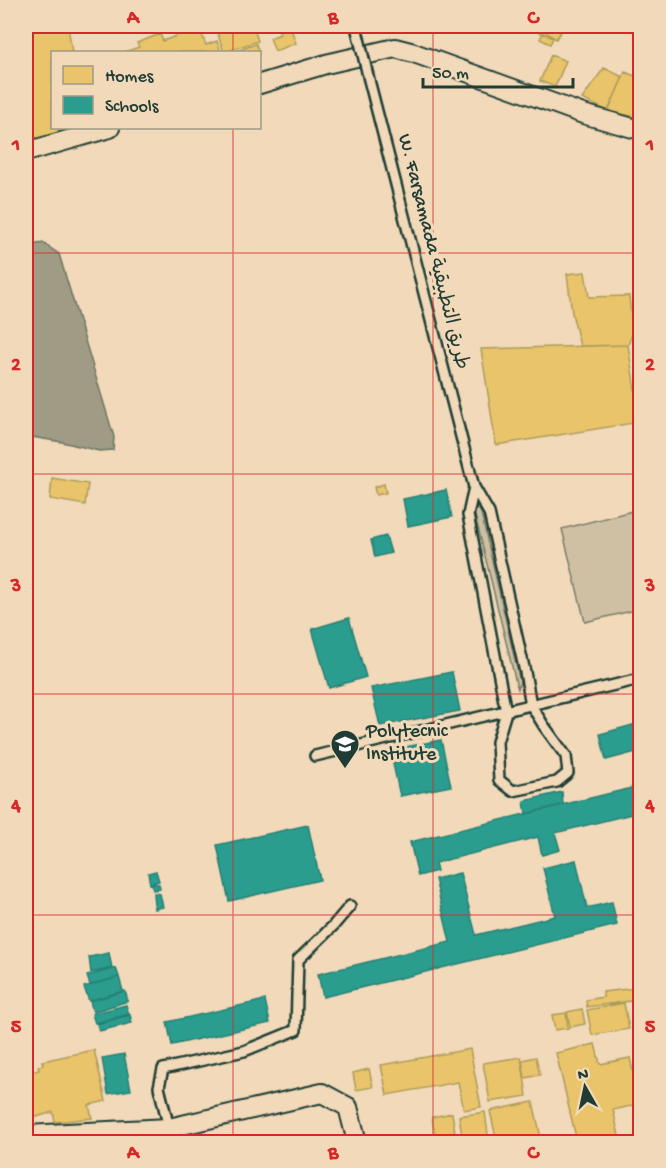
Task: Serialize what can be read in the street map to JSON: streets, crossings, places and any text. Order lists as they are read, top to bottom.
{
  "streets": {
    "lane": ["W. Farsamada طريق التطبيقية"]
  },
  "places": {
    "school or university": ["Polytecnic Institute"]
  },
  "legend": ["Homes", "Schools"],
  "scale_bar": "50 m",
  "north": "top",
  "grid": {
    "columns": ["A", "B", "C"],
    "rows": [
      "1",
      "2",
      "3",
      "4",
      "5"
    ]
  }
}
